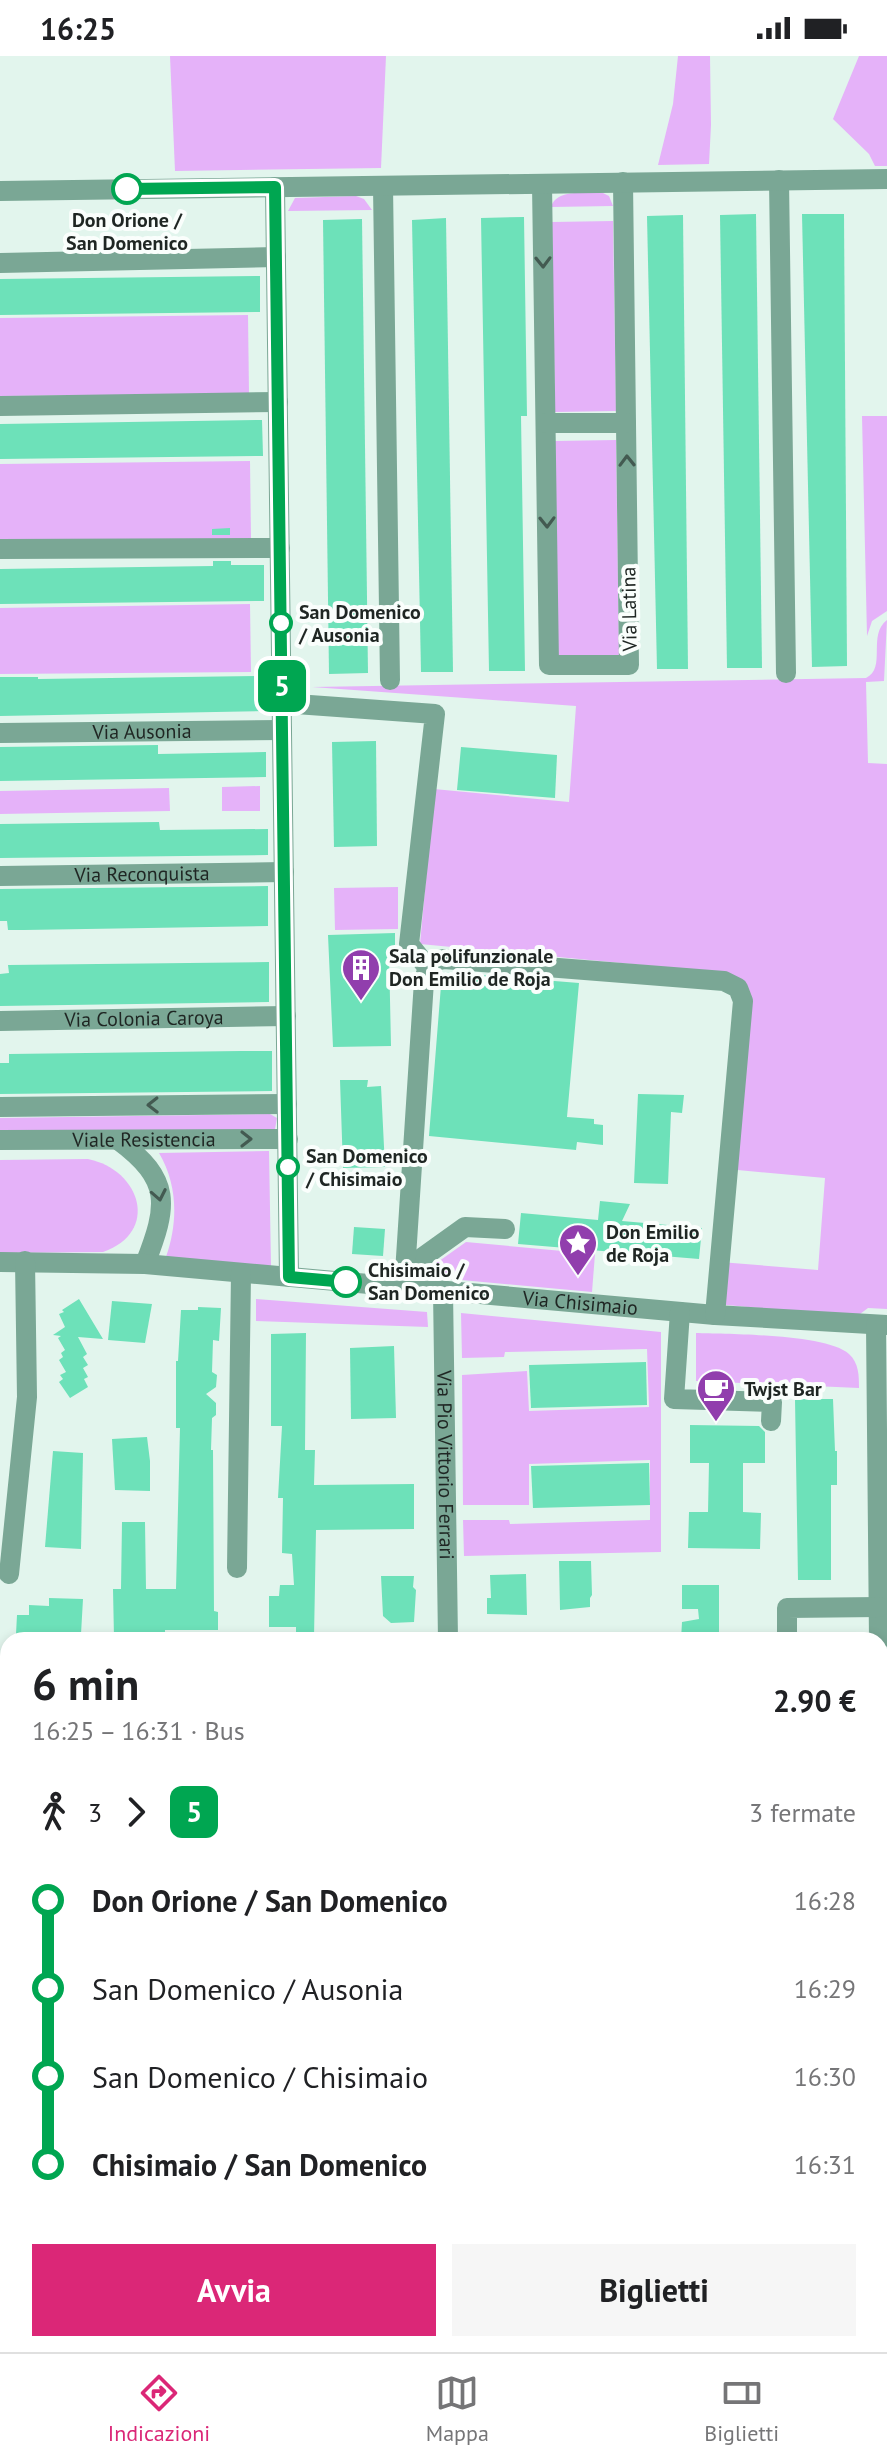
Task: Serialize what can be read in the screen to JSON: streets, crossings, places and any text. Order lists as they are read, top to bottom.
{
  "streets": {
    "street": [
      "Via Latina",
      "Via Ausonia",
      "Via Reconquista",
      "Via Colonia Caroya",
      "Viale Resistencia",
      "Via Chisimaio",
      "Via Pio Vittorio Ferrari"
    ]
  },
  "crossings": [
    ["Via Chisimaio", "Via Pio Vittorio Ferrari"]
  ],
  "places": {
    "other": [
      "Don Orione / San Domenico",
      "San Domenico / Ausonia",
      "San Domenico / Chisimaio",
      "Chisimaio / San Domenico"
    ],
    "building": ["Sala polifunzionale Don Emilio de Roja"],
    "place": ["Don Emilio de Roja"],
    "cafe": ["Twjst Bar"]
  },
  "lines": ["bus line 5"],
  "page": {
    "status": "16:25",
    "on_map": "5",
    "heading": ["6 min", "16:25 – 16:31 · Bus", "2.90 €"],
    "legs": ["3", "5", "3 fermate"],
    "list": [
      {
        "name": "Don Orione / San Domenico",
        "value": "16:28"
      },
      {
        "name": "San Domenico / Ausonia",
        "value": "16:29"
      },
      {
        "name": "San Domenico / Chisimaio",
        "value": "16:30"
      },
      {
        "name": "Chisimaio / San Domenico",
        "value": "16:31"
      }
    ],
    "buttons": ["Avvia", "Biglietti"],
    "tabs": ["Indicazioni", "Mappa", "Biglietti"]
  }
}
